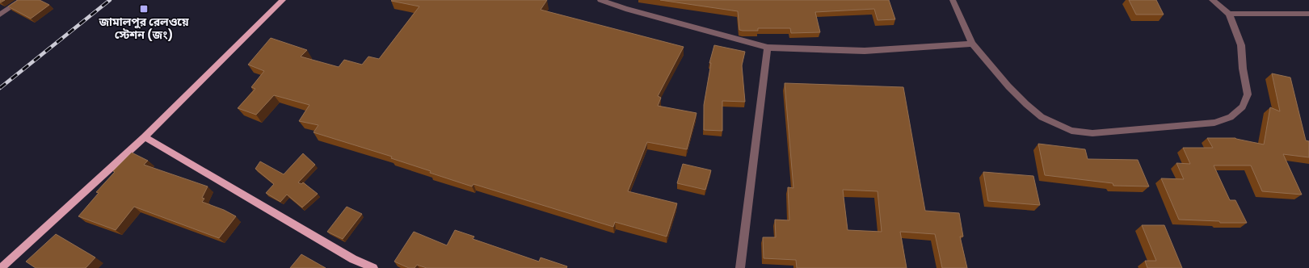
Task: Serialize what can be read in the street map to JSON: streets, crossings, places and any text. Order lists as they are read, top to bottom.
{
  "places": {
    "transit": ["জামালপুর রেলওয়ে স্টেশন (জং)"]
  }
}
